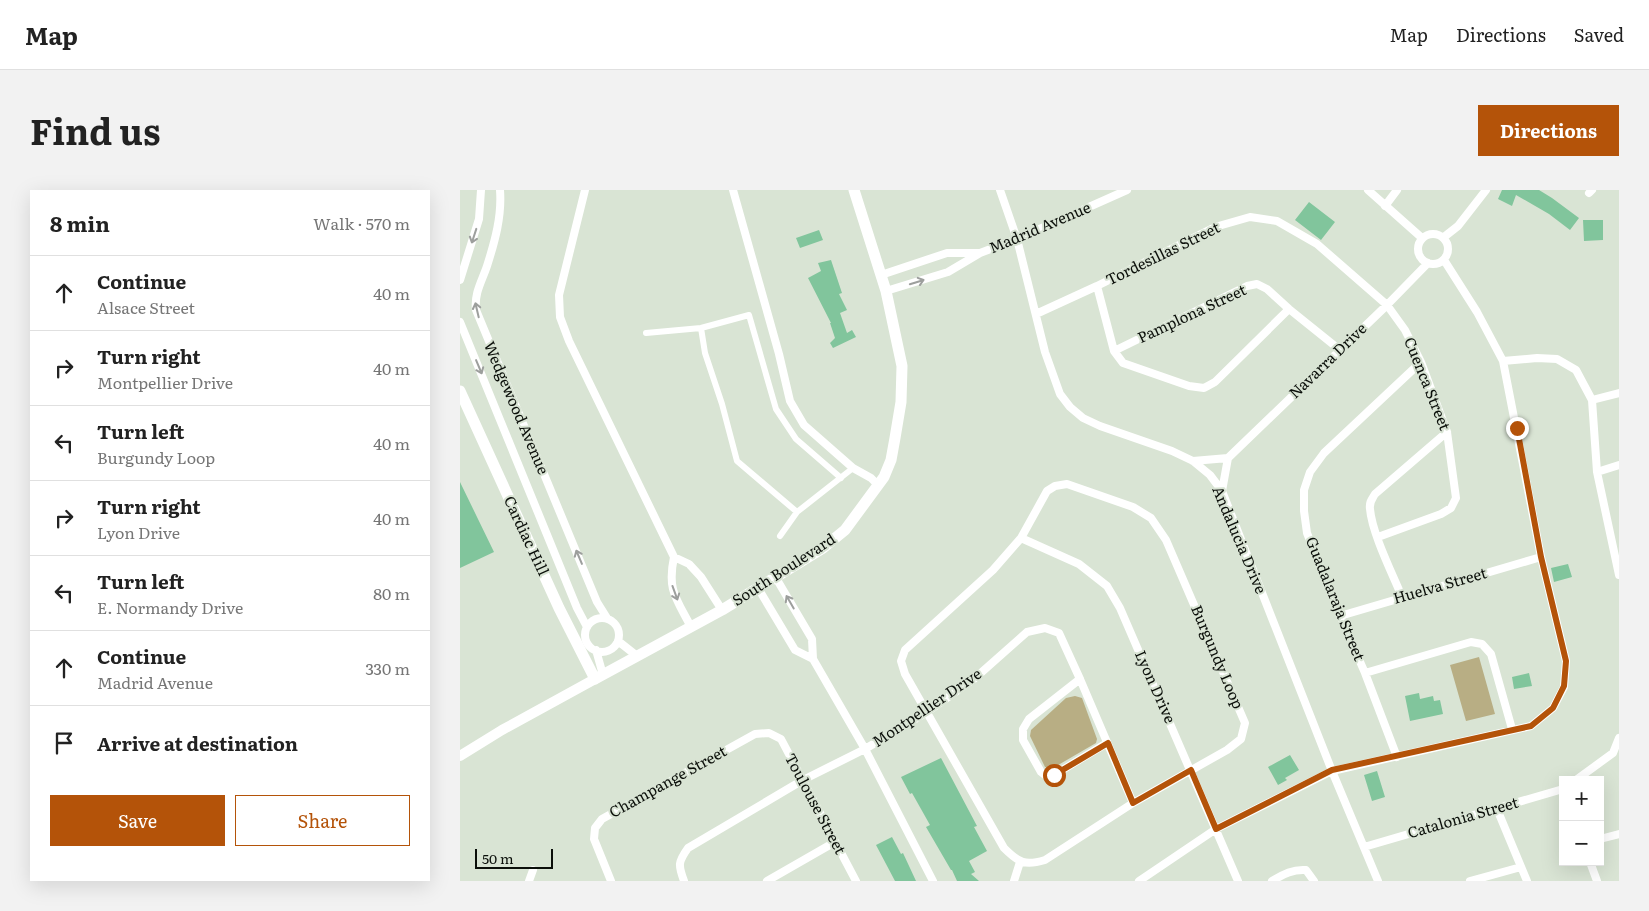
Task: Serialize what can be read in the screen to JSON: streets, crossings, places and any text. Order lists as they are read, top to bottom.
{
  "streets": {
    "main road": ["Cardiac Hill", "South Boulevard"],
    "street": [
      "Madrid Avenue",
      "Tordesillas Street",
      "Pamplona Street",
      "Navarra Drive",
      "Cuenca Street",
      "Wedgewood Avenue",
      "Andalucia Drive",
      "Huelva Street",
      "Guadalaraja Street",
      "Burgundy Loop",
      "Lyon Drive",
      "Montpellier Drive",
      "Champange Street",
      "Toulouse Street",
      "Catalonia Street"
    ]
  },
  "crossings": [
    ["Madrid Avenue", "Andalucia Drive"],
    ["Tordesillas Street", "Navarra Drive"],
    ["Tordesillas Street", "Cuenca Street"],
    ["Tordesillas Street", "Andalucia Drive"],
    ["Pamplona Street", "Navarra Drive"],
    ["Navarra Drive", "Cuenca Street"],
    ["Cuenca Street", "Guadalaraja Street"],
    ["Wedgewood Avenue", "Cardiac Hill"],
    ["Wedgewood Avenue", "South Boulevard"],
    ["Cardiac Hill", "South Boulevard"],
    ["Andalucia Drive", "Catalonia Street"],
    ["Huelva Street", "Guadalaraja Street"],
    ["Burgundy Loop", "Lyon Drive"],
    ["Burgundy Loop", "Montpellier Drive"],
    ["Montpellier Drive", "Toulouse Street"],
    ["Champange Street", "Toulouse Street"]
  ],
  "scale_bar": "50 m",
  "page": {
    "header": "Map",
    "nav": ["Map", "Directions", "Saved"],
    "title": "Find us",
    "buttons": [
      "Directions",
      ["Save", "Share"]
    ],
    "heading": ["8 min", "Walk · 570 m"],
    "list": [
      ["Continue", "Alsace Street", "40 m"],
      ["Turn right", "Montpellier Drive", "40 m"],
      ["Turn left", "Burgundy Loop", "40 m"],
      ["Turn right", "Lyon Drive", "40 m"],
      ["Turn left", "E. Normandy Drive", "80 m"],
      ["Continue", "Madrid Avenue", "330 m"],
      "Arrive at destination"
    ],
    "map_buttons": ["+", "−"],
    "scale": "50 m"
  }
}
